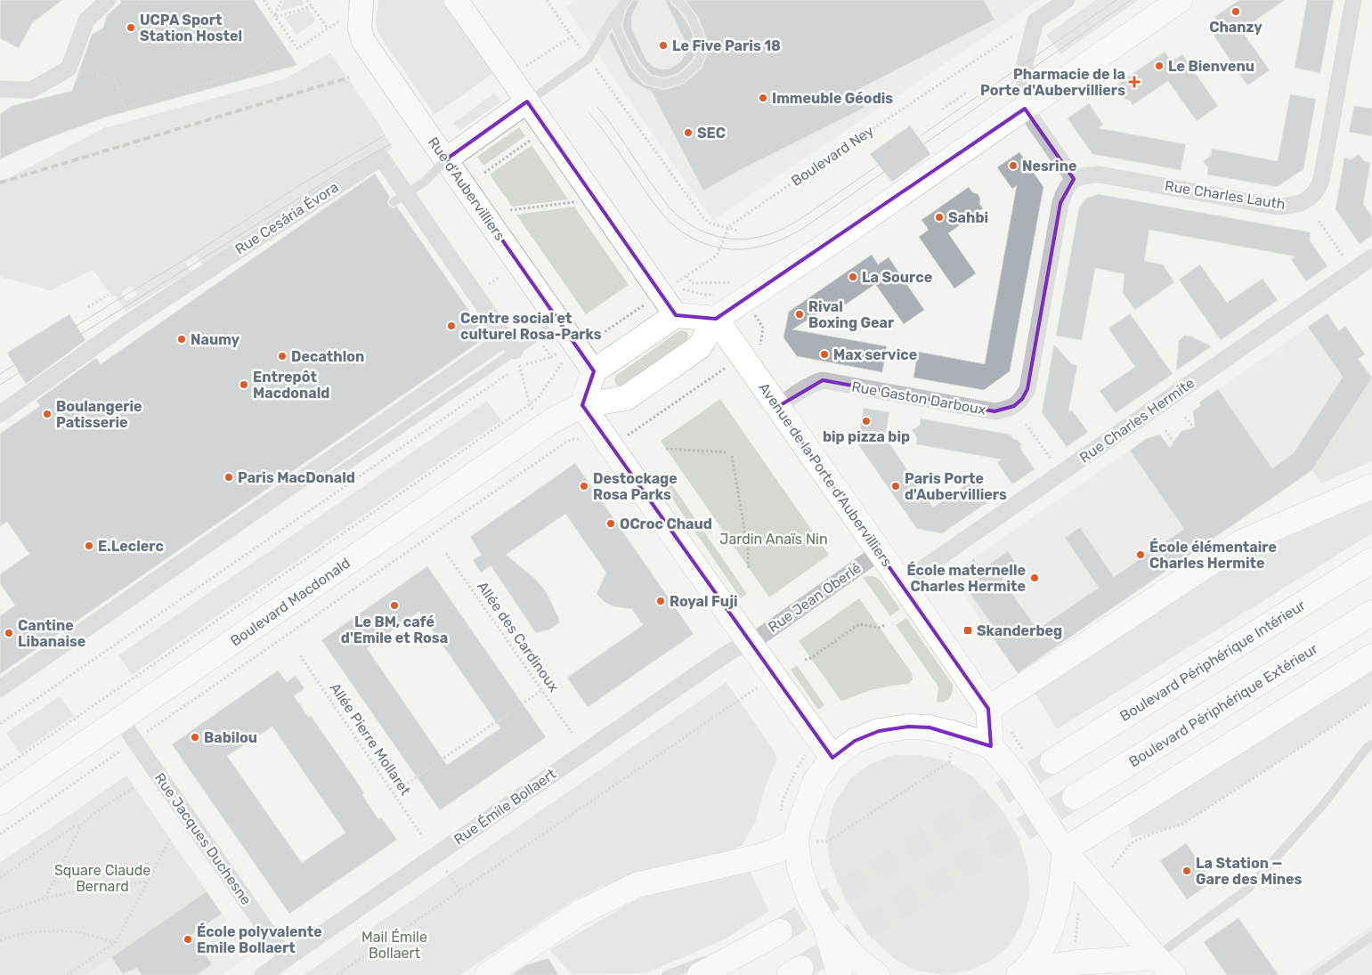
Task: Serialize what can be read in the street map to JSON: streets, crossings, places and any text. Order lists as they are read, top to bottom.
{
  "streets": {
    "main road": [
      "Rue d'Aubervilliers",
      "Avenue de la Porte d'Aubervilliers",
      "Boulevard Macdonald",
      "Boulevard Périphérique Intérieur",
      "Boulevard Périphérique Extérieur"
    ],
    "street": [
      "Rue Charles Lauth",
      "Rue Cesária Évora",
      "Rue Gaston Darboux",
      "Rue Charles Hermite",
      "Rue Jean Oberlé",
      "Rue Émile Bollaert",
      "Rue Jacques Duchesne"
    ],
    "path": ["Boulevard Ney", "Allée des Cardinoux", "Allée Pierre Mollaret"]
  },
  "crossings": [
    ["Rue Charles Lauth", "Rue Gaston Darboux"],
    ["Rue Gaston Darboux", "Avenue de la Porte d'Aubervilliers"],
    ["Rue Charles Hermite", "Avenue de la Porte d'Aubervilliers"],
    ["Avenue de la Porte d'Aubervilliers", "Rue Jean Oberlé"],
    ["Avenue de la Porte d'Aubervilliers", "Boulevard Macdonald"],
    ["Rue Jean Oberlé", "Rue Émile Bollaert"],
    ["Boulevard Macdonald", "Rue Jacques Duchesne"],
    ["Rue Émile Bollaert", "Rue Jacques Duchesne"]
  ],
  "parks": ["Jardin Anaïs Nin", "Square Claude Bernard", "Mail Émile Bollaert"],
  "places": {
    "other": [
      "Chanzy",
      "UCPA Sport Station Hostel",
      "Le Five Paris 18",
      "Le Bienvenu",
      "Immeuble Géodis",
      "SEC",
      "Nesrine",
      "Sahbi",
      "La Source",
      "Rival Boxing Gear",
      "Centre social et culturel Rosa-Parks",
      "Naumy",
      "Max service",
      "Decathlon",
      "Entrepôt Macdonald",
      "Boulangerie Patisserie",
      "bip pizza bip",
      "Paris MacDonald",
      "Destockage Rosa Parks",
      "Paris Porte d'Aubervilliers",
      "OCroc Chaud",
      "E.Leclerc",
      "École élémentaire Charles Hermite",
      "École maternelle Charles Hermite",
      "Royal Fuji",
      "Le BM, café d'Emile et Rosa",
      "Cantine Libanaise",
      "Babilou",
      "La Station — Gare des Mines",
      "École polyvalente Emile Bollaert"
    ],
    "health": ["Pharmacie de la Porte d'Aubervilliers"],
    "transit": ["Skanderbeg"]
  }
}
